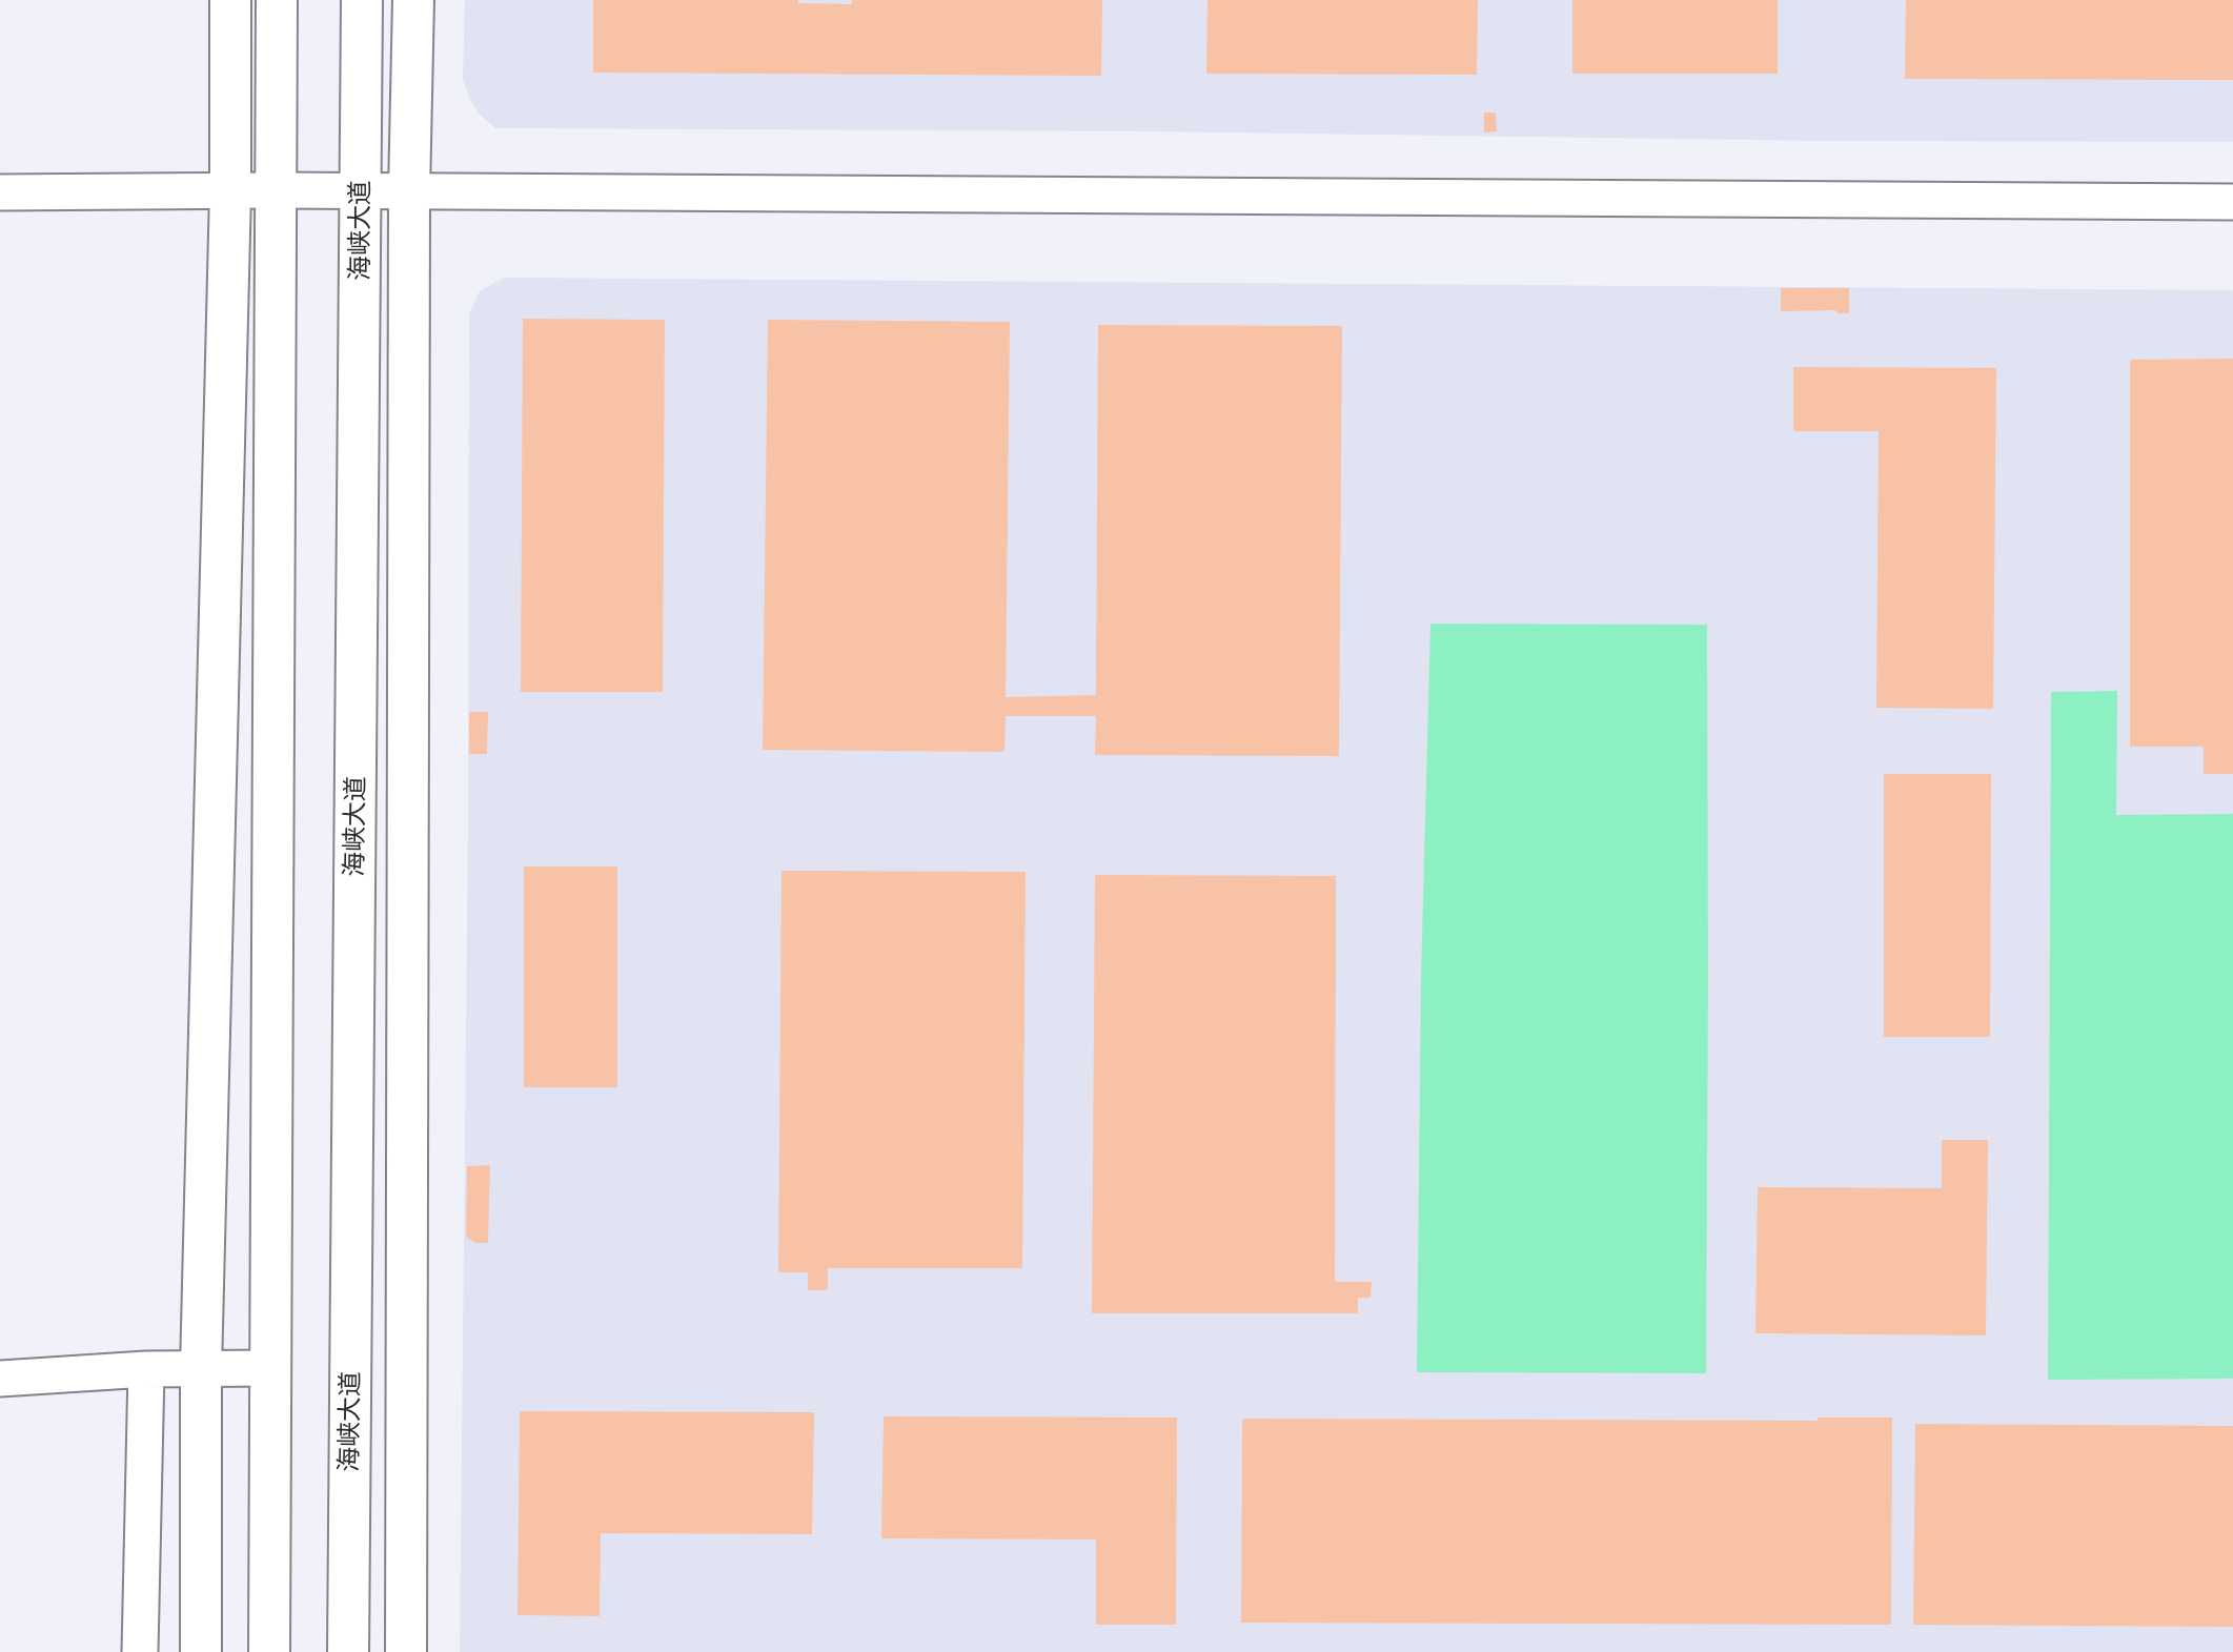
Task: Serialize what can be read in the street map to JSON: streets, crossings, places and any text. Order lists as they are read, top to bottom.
{
  "streets": {
    "main road": ["海峡大道"]
  }
}
